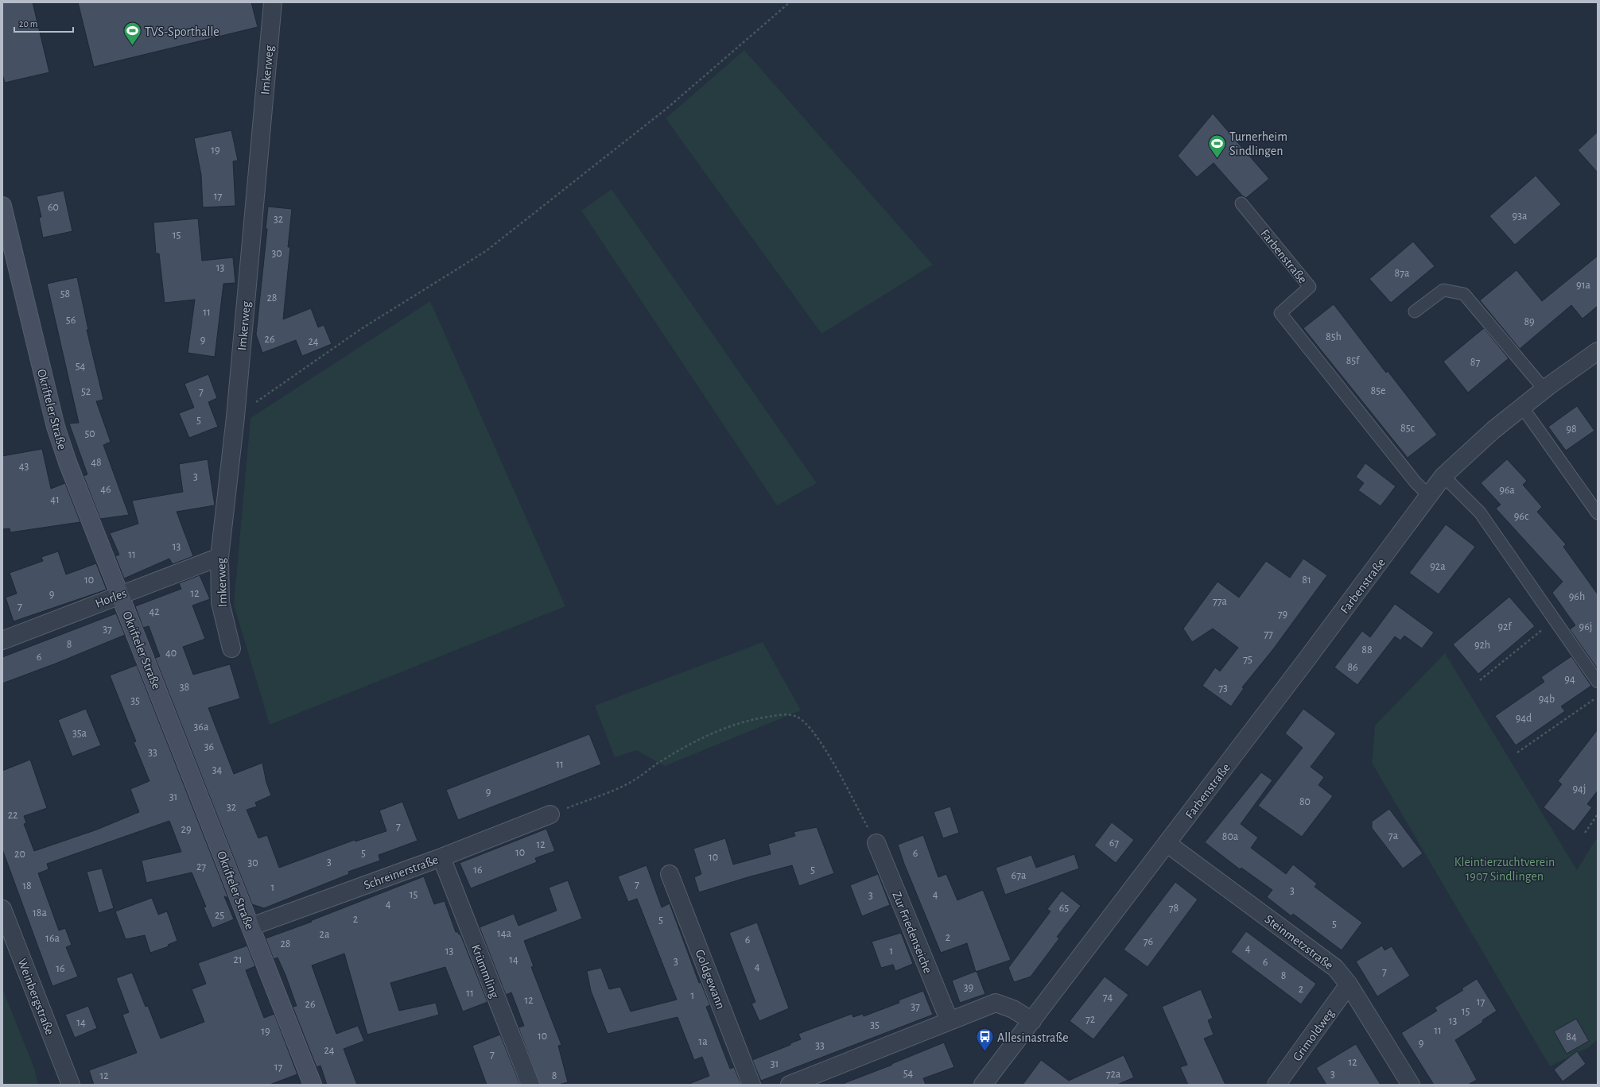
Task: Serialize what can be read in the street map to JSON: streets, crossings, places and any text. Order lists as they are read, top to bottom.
{
  "streets": {
    "street": [
      "Imkerweg",
      "Farbenstraße",
      "Okrifteler Straße",
      "Horles",
      "Schreinerstraße",
      "Zur Friedenseiche",
      "Steinmetzstraße",
      "Krümmling",
      "Goldgewann",
      "Weinbergstraße",
      "Grimoldweg"
    ]
  },
  "crossings": [
    ["Imkerweg", "Horles"],
    ["Farbenstraße", "Steinmetzstraße"],
    ["Okrifteler Straße", "Horles"],
    ["Okrifteler Straße", "Schreinerstraße"],
    ["Schreinerstraße", "Krümmling"],
    ["Steinmetzstraße", "Grimoldweg"]
  ],
  "parks": ["Kleintierzuchtverein 1907 Sindlingen"],
  "places": {
    "sports": ["TVS-Sporthalle", "Turnerheim Sindlingen"],
    "bus stop": ["Allesinastraße"]
  },
  "house_numbers": [
    "19",
    "17",
    "60",
    "93a",
    "32",
    "15",
    "30",
    "13",
    "87a",
    "91a",
    "58",
    "28",
    "11",
    "56",
    "89",
    "85h",
    "26",
    "9",
    "24",
    "85f",
    "87",
    "54",
    "85e",
    "52",
    "7",
    "5",
    "85c",
    "98",
    "50",
    "48",
    "43",
    "3",
    "46",
    "96a",
    "41",
    "96c",
    "13",
    "11",
    "92a",
    "10",
    "81",
    "12",
    "9",
    "96h",
    "77a",
    "7",
    "42",
    "79",
    "92f",
    "96j",
    "37",
    "77",
    "8",
    "92h",
    "88",
    "40",
    "6",
    "75",
    "86",
    "94",
    "38",
    "73",
    "94b",
    "35",
    "94d",
    "36a",
    "35a",
    "36",
    "33",
    "11",
    "34",
    "94j",
    "9",
    "31",
    "80",
    "32",
    "22",
    "7",
    "29",
    "7a",
    "80a",
    "67",
    "12",
    "10",
    "5",
    "6",
    "20",
    "10",
    "3",
    "30",
    "27",
    "16",
    "5",
    "67a",
    "7",
    "18",
    "1",
    "3",
    "15",
    "4",
    "3",
    "4",
    "65",
    "78",
    "18a",
    "25",
    "2",
    "5",
    "5",
    "14a",
    "2a",
    "2",
    "16a",
    "6",
    "76",
    "28",
    "4",
    "13",
    "1",
    "21",
    "14",
    "3",
    "6",
    "4",
    "16",
    "7",
    "8",
    "39",
    "2",
    "11",
    "1",
    "74",
    "12",
    "17",
    "26",
    "37",
    "15",
    "72",
    "13",
    "14",
    "35",
    "11",
    "19",
    "10",
    "84",
    "1a",
    "9",
    "33",
    "24",
    "7",
    "12",
    "31",
    "17",
    "54",
    "72a",
    "3",
    "12",
    "8"
  ],
  "scale_bar": "20 m"
}
